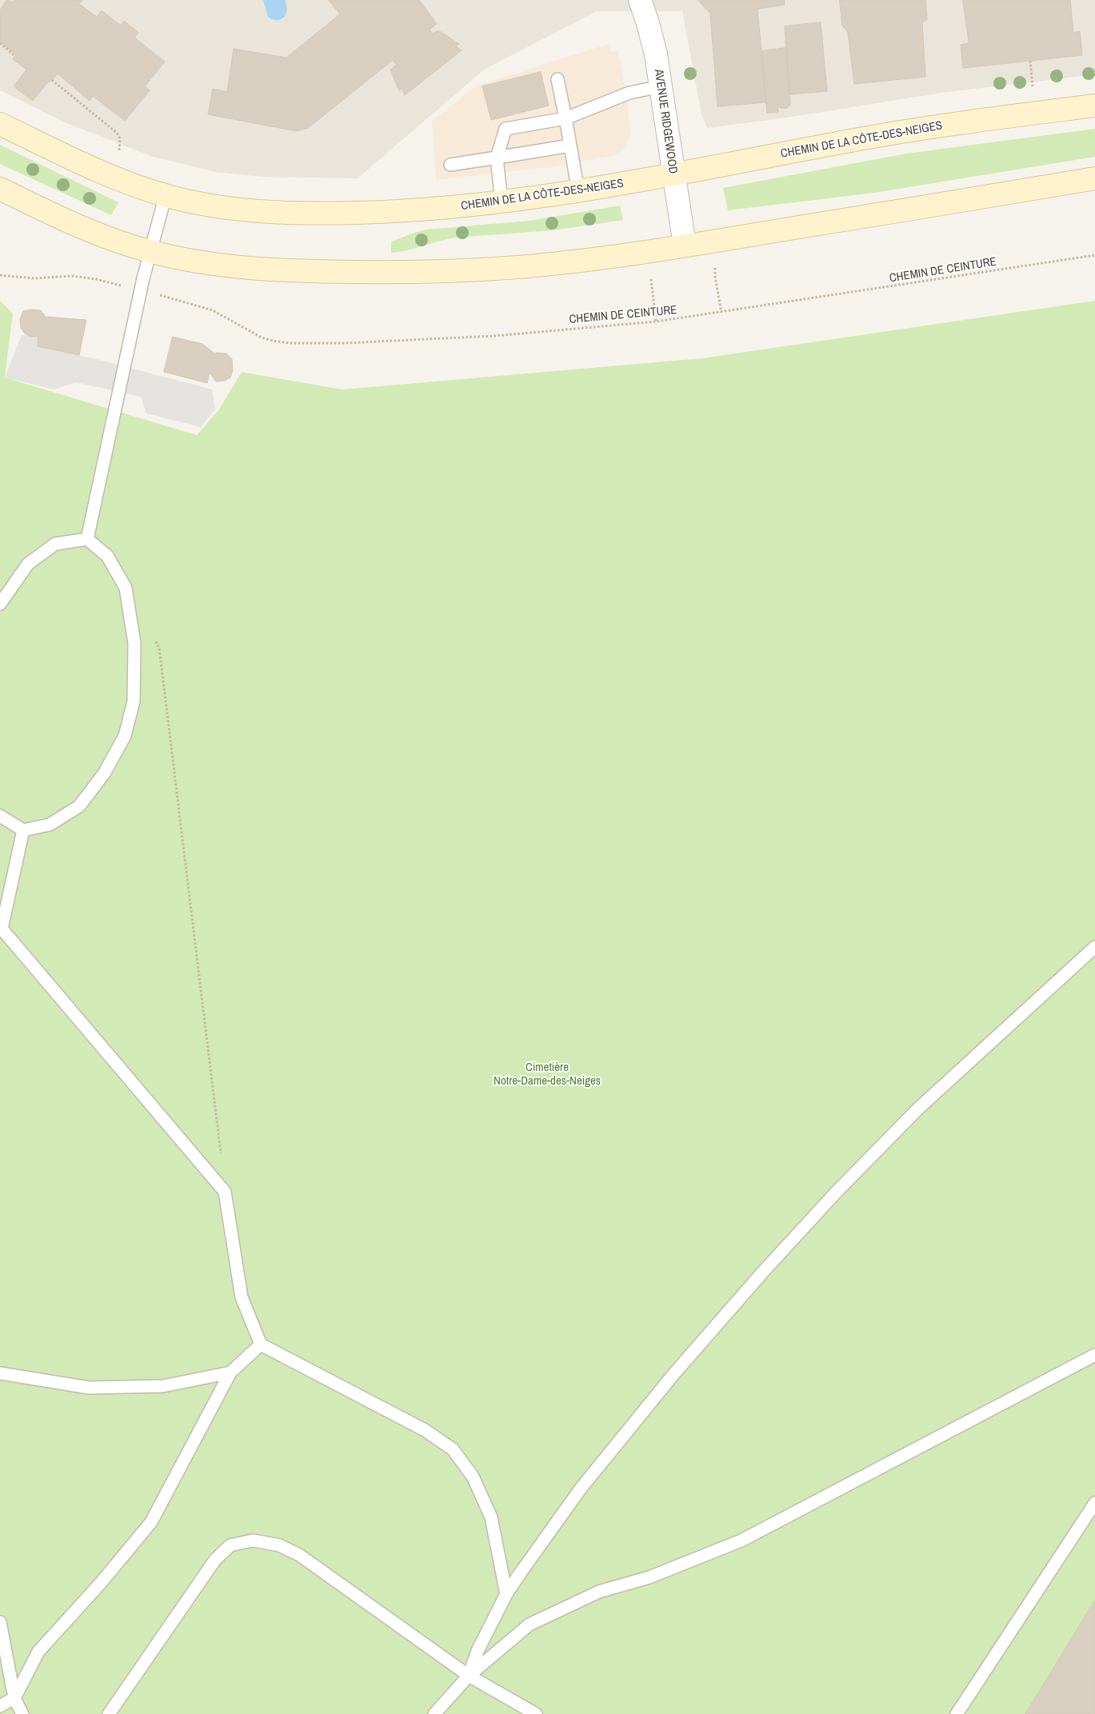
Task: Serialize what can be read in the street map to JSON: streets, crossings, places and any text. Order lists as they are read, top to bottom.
{
  "streets": {
    "main road": ["CHEMIN DE LA CÔTE-DES-NEIGES"],
    "street": ["AVENUE RIDGEWOOD"],
    "path": ["CHEMIN DE CEINTURE"]
  },
  "crossings": [
    ["AVENUE RIDGEWOOD", "CHEMIN DE LA CÔTE-DES-NEIGES"]
  ],
  "parks": ["Cimetière Notre-Dame-des-Neiges"]
}
